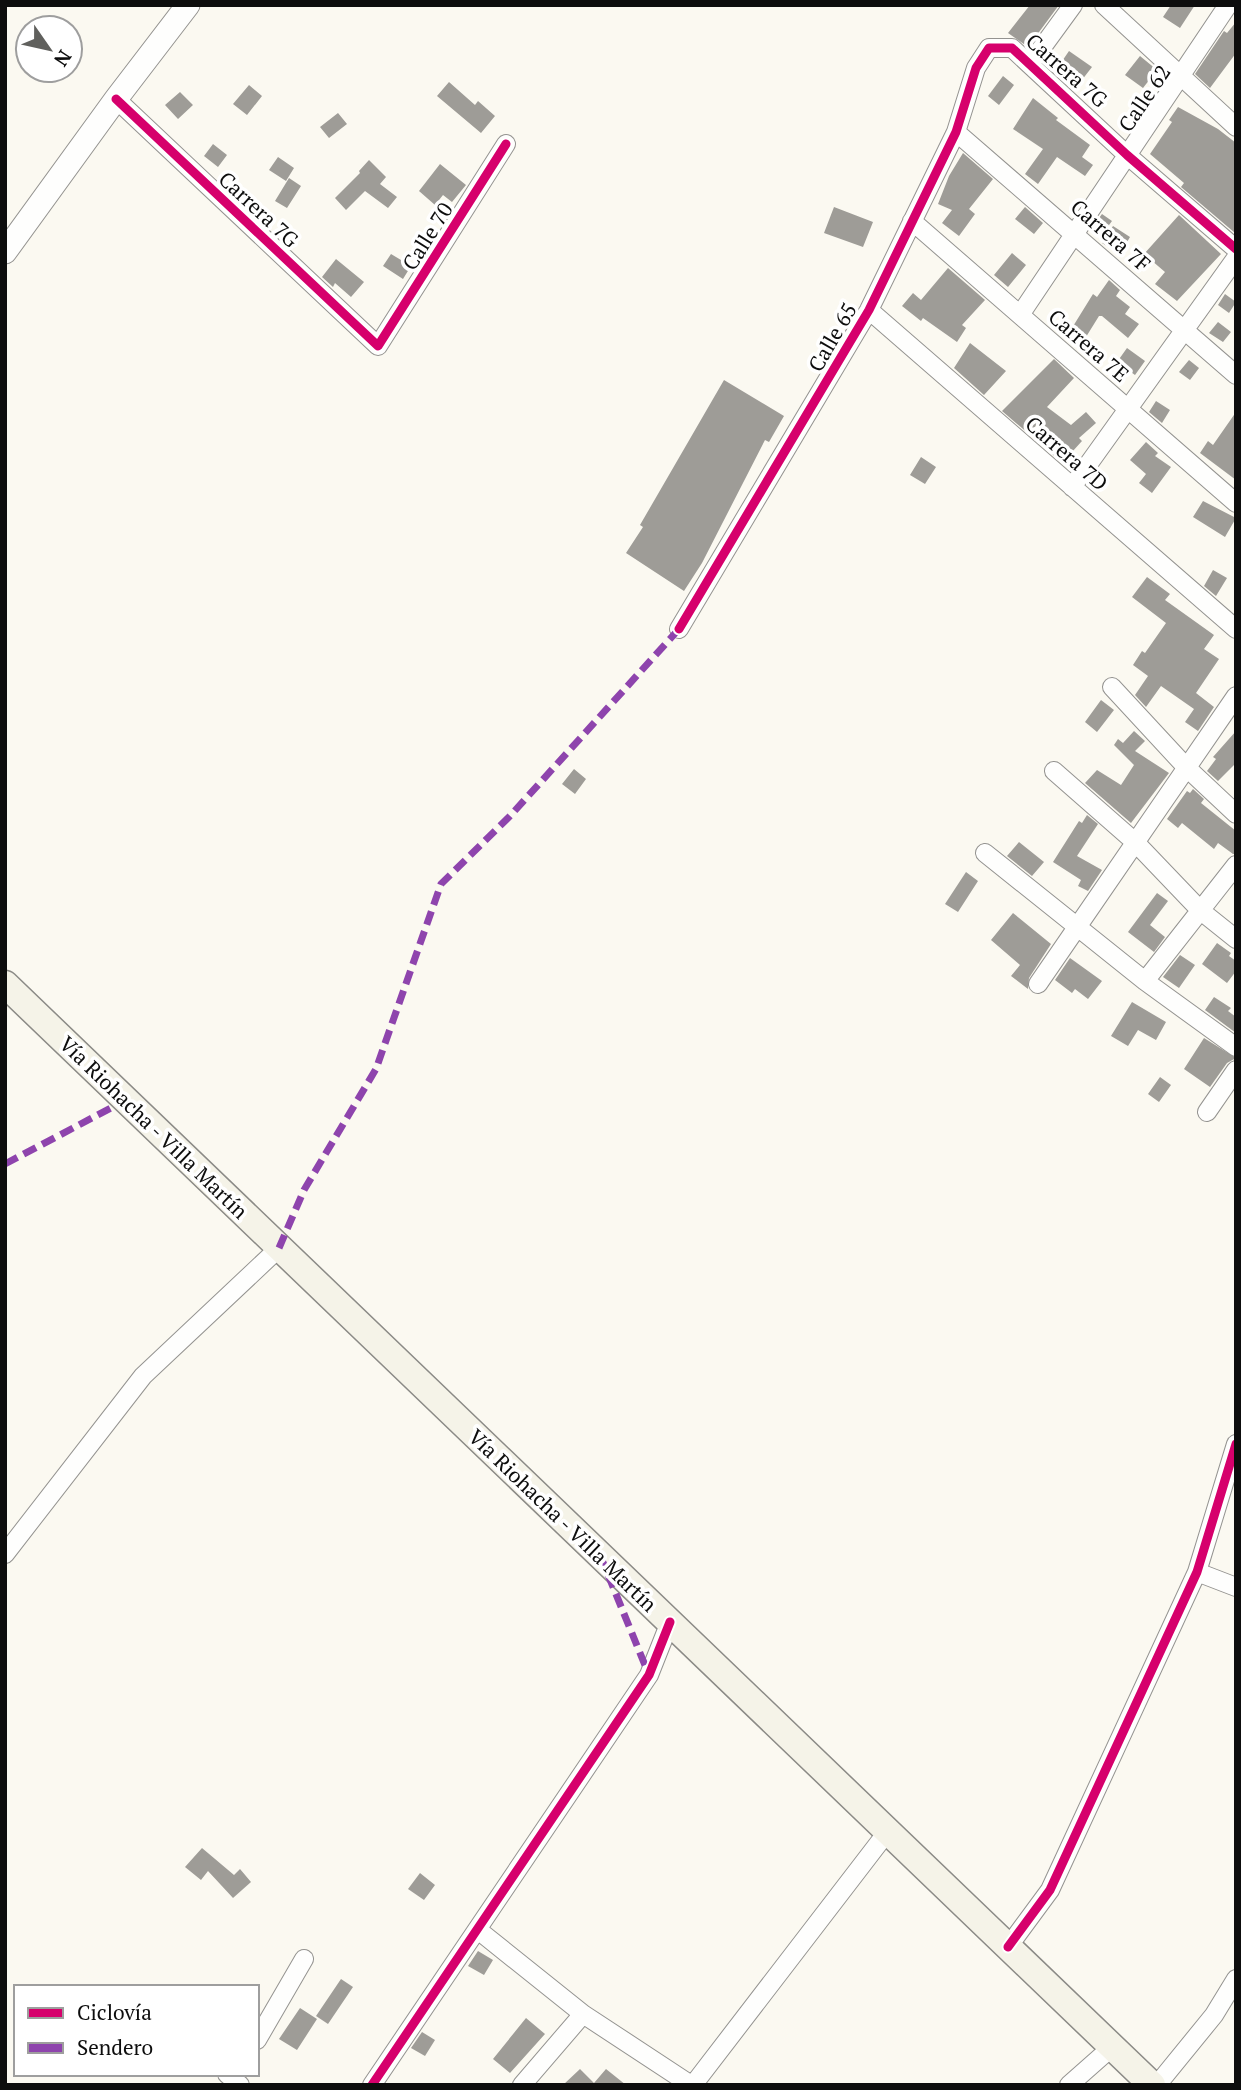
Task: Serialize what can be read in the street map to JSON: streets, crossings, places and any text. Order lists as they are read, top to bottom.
{
  "streets": {
    "main road": ["Vía Riohacha - Villa Martín"],
    "street": [
      "Carrera 7G",
      "Calle 62",
      "Carrera 7F",
      "Calle 70",
      "Calle 65",
      "Carrera 7E",
      "Carrera 7D"
    ]
  },
  "crossings": [
    ["Carrera 7G", "Calle 62"],
    ["Carrera 7G", "Calle 70"],
    ["Carrera 7G", "Calle 65"],
    ["Calle 62", "Carrera 7F"],
    ["Calle 62", "Carrera 7E"],
    ["Carrera 7F", "Calle 65"],
    ["Calle 65", "Carrera 7E"],
    ["Calle 65", "Carrera 7D"]
  ],
  "legend": ["Ciclovía", "Sendero"],
  "north": "bottom right"
}
